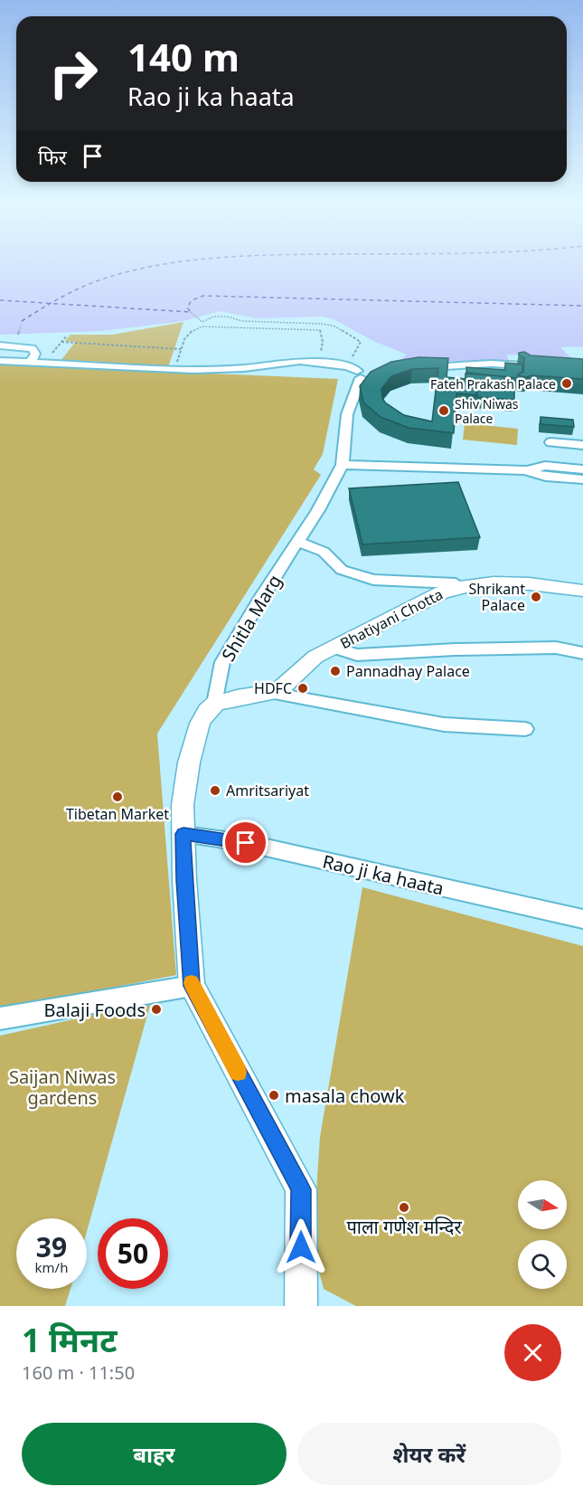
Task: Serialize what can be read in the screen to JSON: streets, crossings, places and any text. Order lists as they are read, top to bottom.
{
  "streets": {
    "main road": ["Shitla Marg", "Bhatiyani Chotta"],
    "street": ["Rao ji ka haata"]
  },
  "crossings": [
    ["Shitla Marg", "Bhatiyani Chotta"],
    ["Shitla Marg", "Rao ji ka haata"]
  ],
  "parks": ["Saijan Niwas gardens"],
  "places": [
    "Fateh Prakash Palace",
    "Shiv Niwas Palace",
    "Shrikant Palace",
    "Pannadhay Palace",
    "HDFC",
    "Amritsariyat",
    "Tibetan Market",
    "Balaji Foods",
    "masala chowk",
    "पाला गणेश मन्दिर"
  ],
  "north": "right",
  "page": {
    "turn": ["140 m", "Rao ji ka haata"],
    "then": "फिर",
    "speed": "39 km/h",
    "limit": "50",
    "heading": ["1 मिनट", "160 m · 11:50"],
    "buttons": ["बाहर", "शेयर करें"]
  }
}
